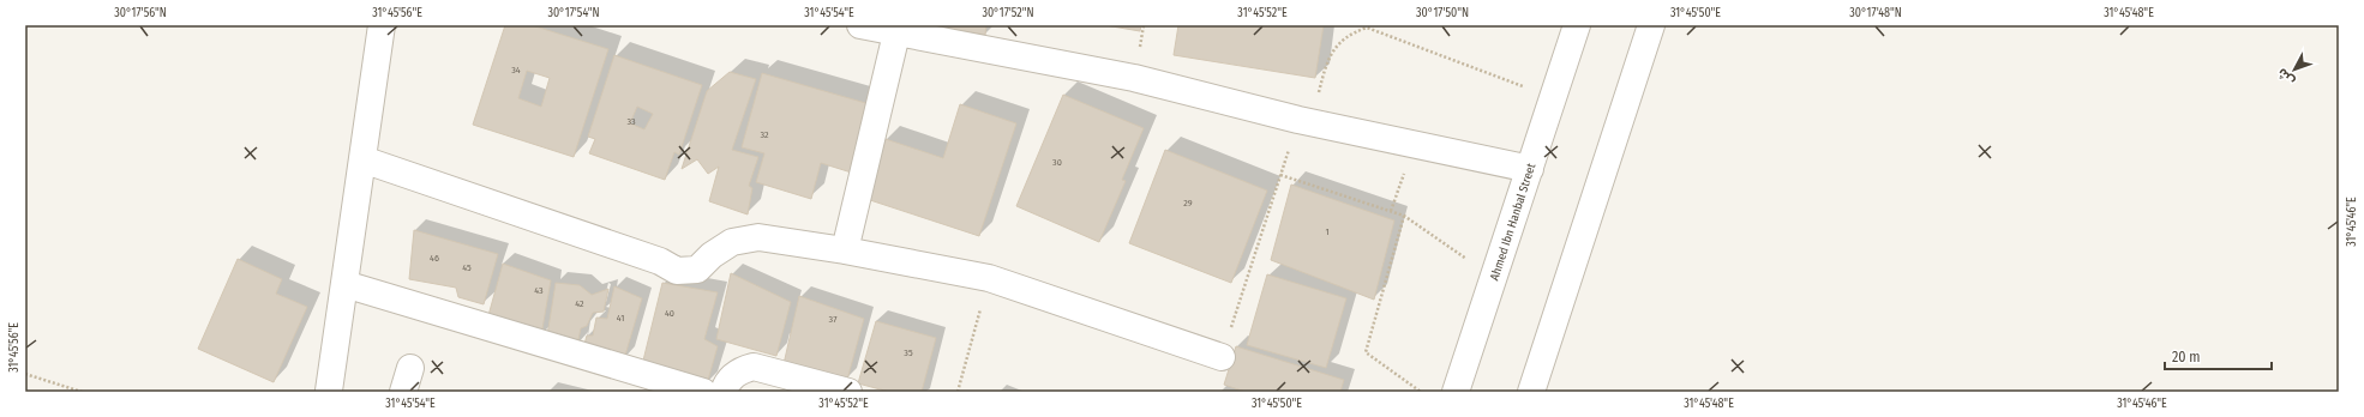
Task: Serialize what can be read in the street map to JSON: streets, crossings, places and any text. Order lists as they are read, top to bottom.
{
  "streets": {
    "street": ["Ahmed Ibn Hanbal Street"]
  },
  "house_numbers": [
    "34",
    "33",
    "32",
    "30",
    "29",
    "1",
    "46",
    "45",
    "43",
    "42",
    "40",
    "41",
    "37",
    "35"
  ],
  "scale_bar": "20 m",
  "north": "bottom left",
  "coordinates": [
    "30°17'56\"N",
    "31°45'56\"E",
    "30°17'54\"N",
    "31°45'54\"E",
    "30°17'52\"N",
    "31°45'52\"E",
    "30°17'50\"N",
    "31°45'50\"E",
    "30°17'48\"N",
    "31°45'48\"E",
    "31°45'46\"E"
  ]
}
